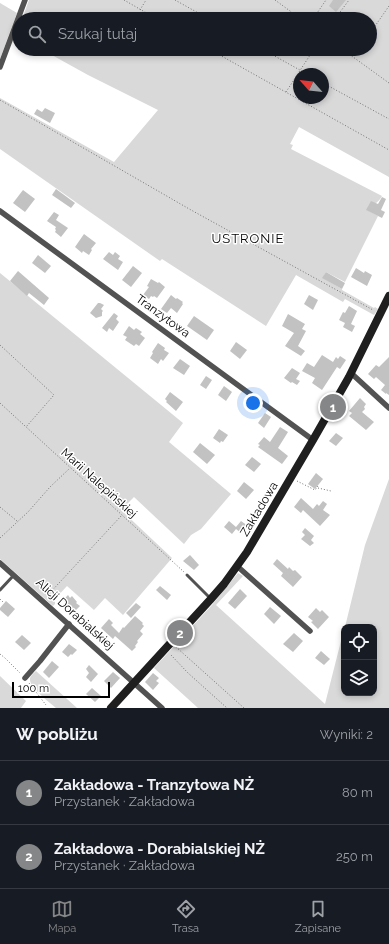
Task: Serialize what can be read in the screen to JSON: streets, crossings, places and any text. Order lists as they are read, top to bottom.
{
  "streets": {
    "street": ["Tranzytowa", "Zakładowa", "Alicji Dorabialskiej"],
    "path": ["Marii Nalepińskiej"]
  },
  "crossings": [
    ["Tranzytowa", "Zakładowa"],
    ["Zakładowa", "Alicji Dorabialskiej"]
  ],
  "districts": ["USTRONIE"],
  "scale_bar": "100 m",
  "north": "top left",
  "page": {
    "search": "Szukaj tutaj",
    "pins": ["1", "2"],
    "scale": "100 m",
    "heading": ["W pobliżu", "Wyniki: 2"],
    "list": [
      {
        "mark": "1",
        "name": "Zakładowa - Tranzytowa NŻ",
        "note": "Przystanek · Zakładowa",
        "value": "80 m"
      },
      {
        "mark": "2",
        "name": "Zakładowa - Dorabialskiej NŻ",
        "note": "Przystanek · Zakładowa",
        "value": "250 m"
      }
    ],
    "nav": ["Mapa", "Trasa", "Zapisane"]
  }
}
